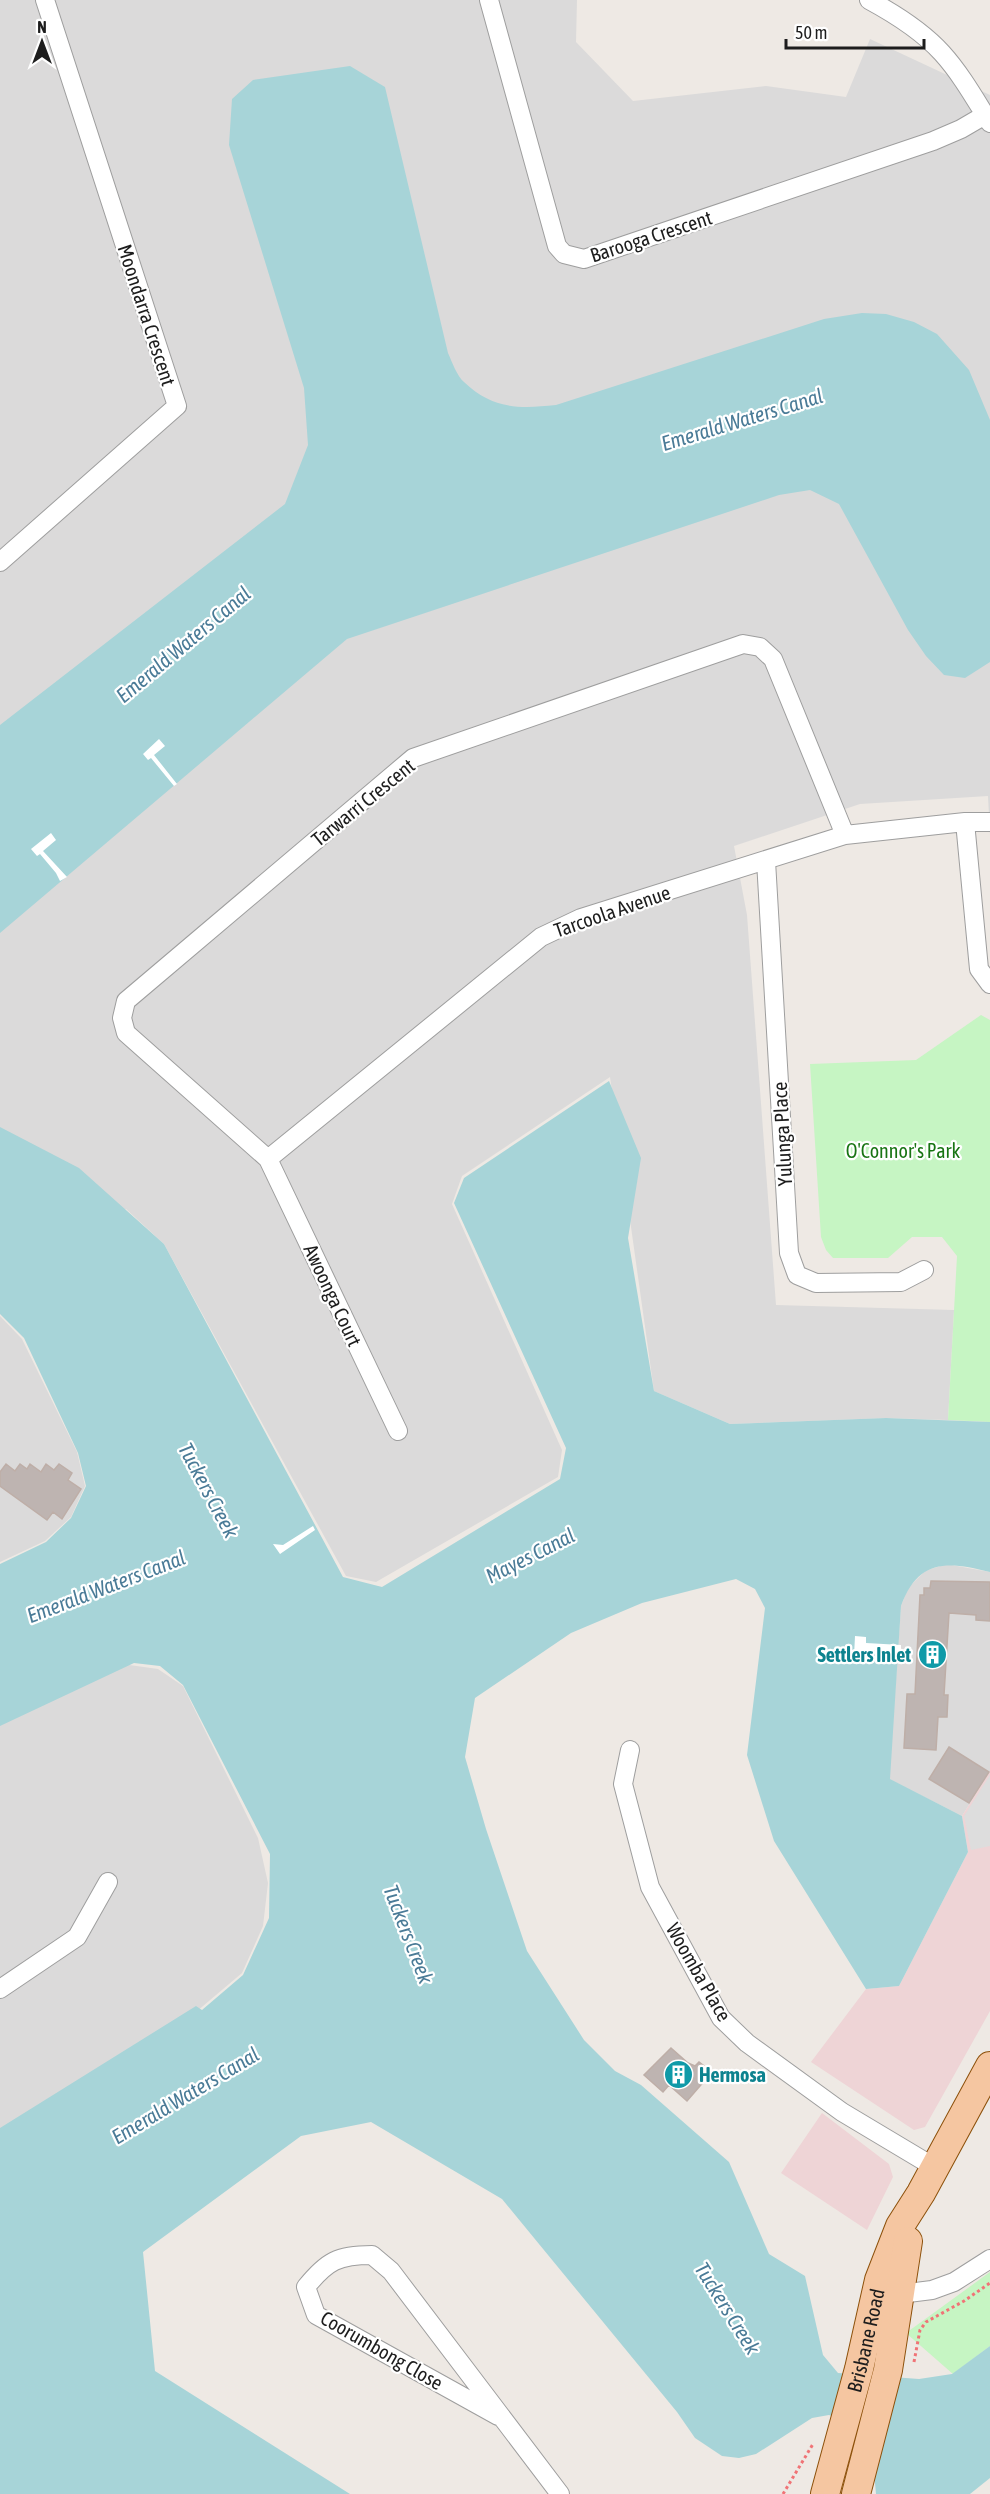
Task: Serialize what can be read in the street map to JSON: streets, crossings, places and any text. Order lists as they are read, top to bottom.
{
  "streets": {
    "main road": ["Brisbane Road"],
    "street": [
      "Barooga Crescent",
      "Moondarra Crescent",
      "Tarwarri Crescent",
      "Tarcoola Avenue",
      "Yulunga Place",
      "Awoonga Court",
      "Woomba Place",
      "Coorumbong Close"
    ]
  },
  "crossings": [
    ["Tarwarri Crescent", "Tarcoola Avenue"],
    ["Tarwarri Crescent", "Awoonga Court"],
    ["Tarcoola Avenue", "Yulunga Place"],
    ["Tarcoola Avenue", "Awoonga Court"],
    ["Woomba Place", "Brisbane Road"]
  ],
  "water": ["Emerald Waters Canal", "Tuckers Creek", "Mayes Canal"],
  "parks": ["O'Connor's Park"],
  "places": {
    "building": ["Settlers Inlet", "Hermosa"]
  },
  "scale_bar": "50 m",
  "north": "top"
}
